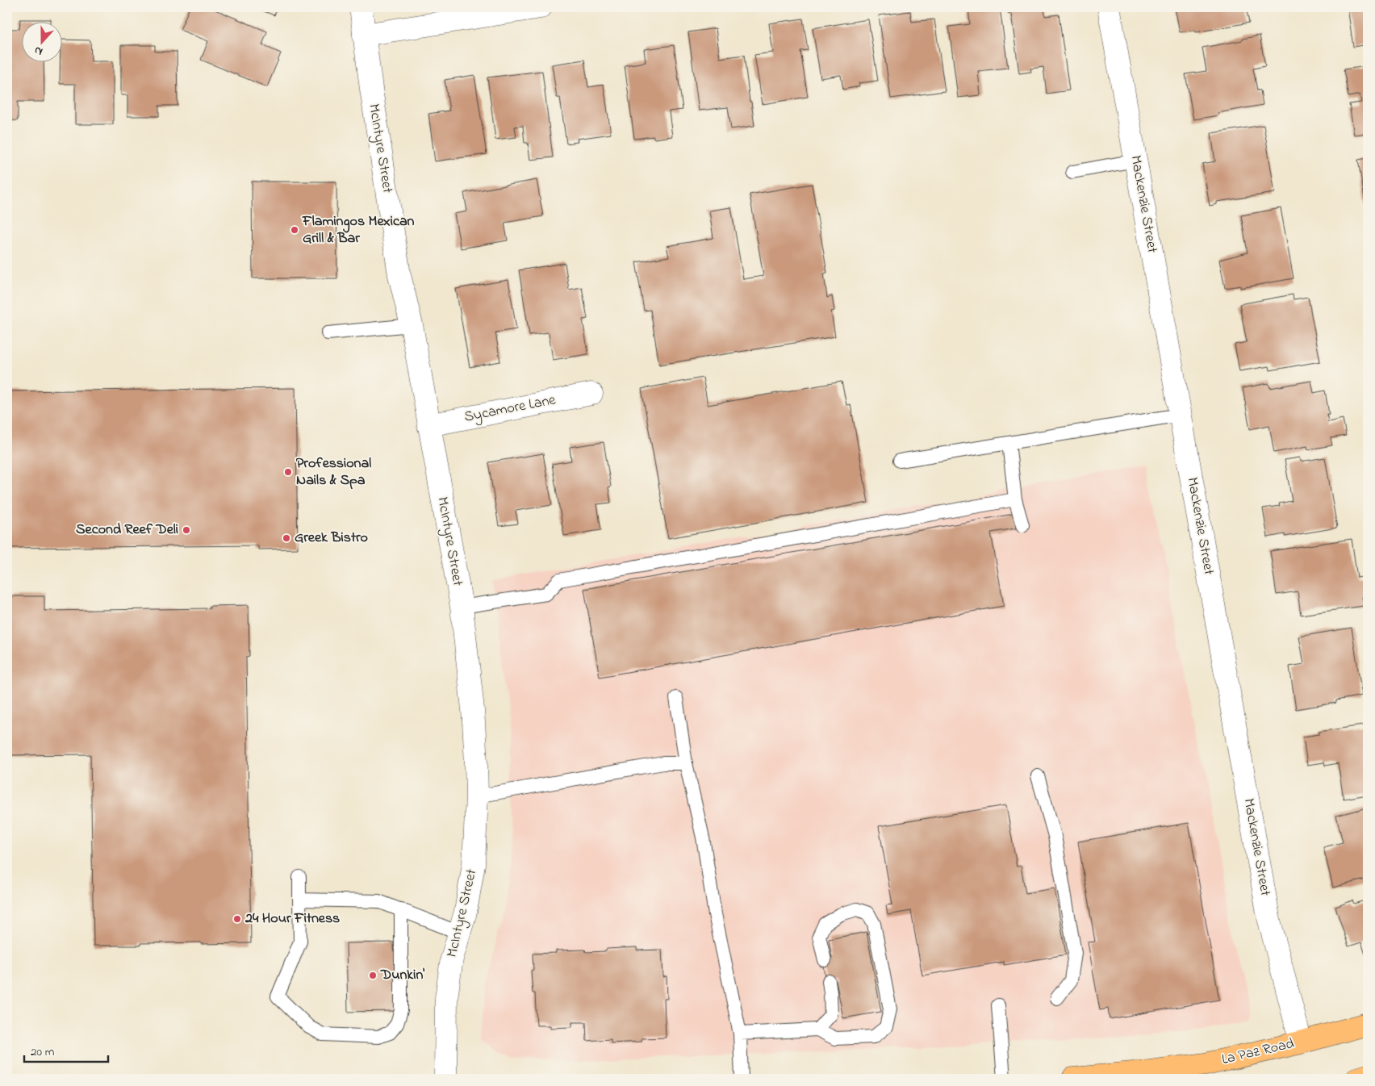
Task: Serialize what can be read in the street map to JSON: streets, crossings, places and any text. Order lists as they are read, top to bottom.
{
  "streets": {
    "main road": ["La Paz Road"],
    "street": ["McIntyre Street", "Mackenzie Street", "Sycamore Lane"]
  },
  "crossings": [
    ["McIntyre Street", "Sycamore Lane"],
    ["Mackenzie Street", "La Paz Road"]
  ],
  "places": [
    "Flamingos Mexican Grill & Bar",
    "Professional Nails & Spa",
    "Second Reef Deli",
    "Greek Bistro",
    "24 Hour Fitness",
    "Dunkin'"
  ],
  "scale_bar": "20 m",
  "north": "bottom"
}
